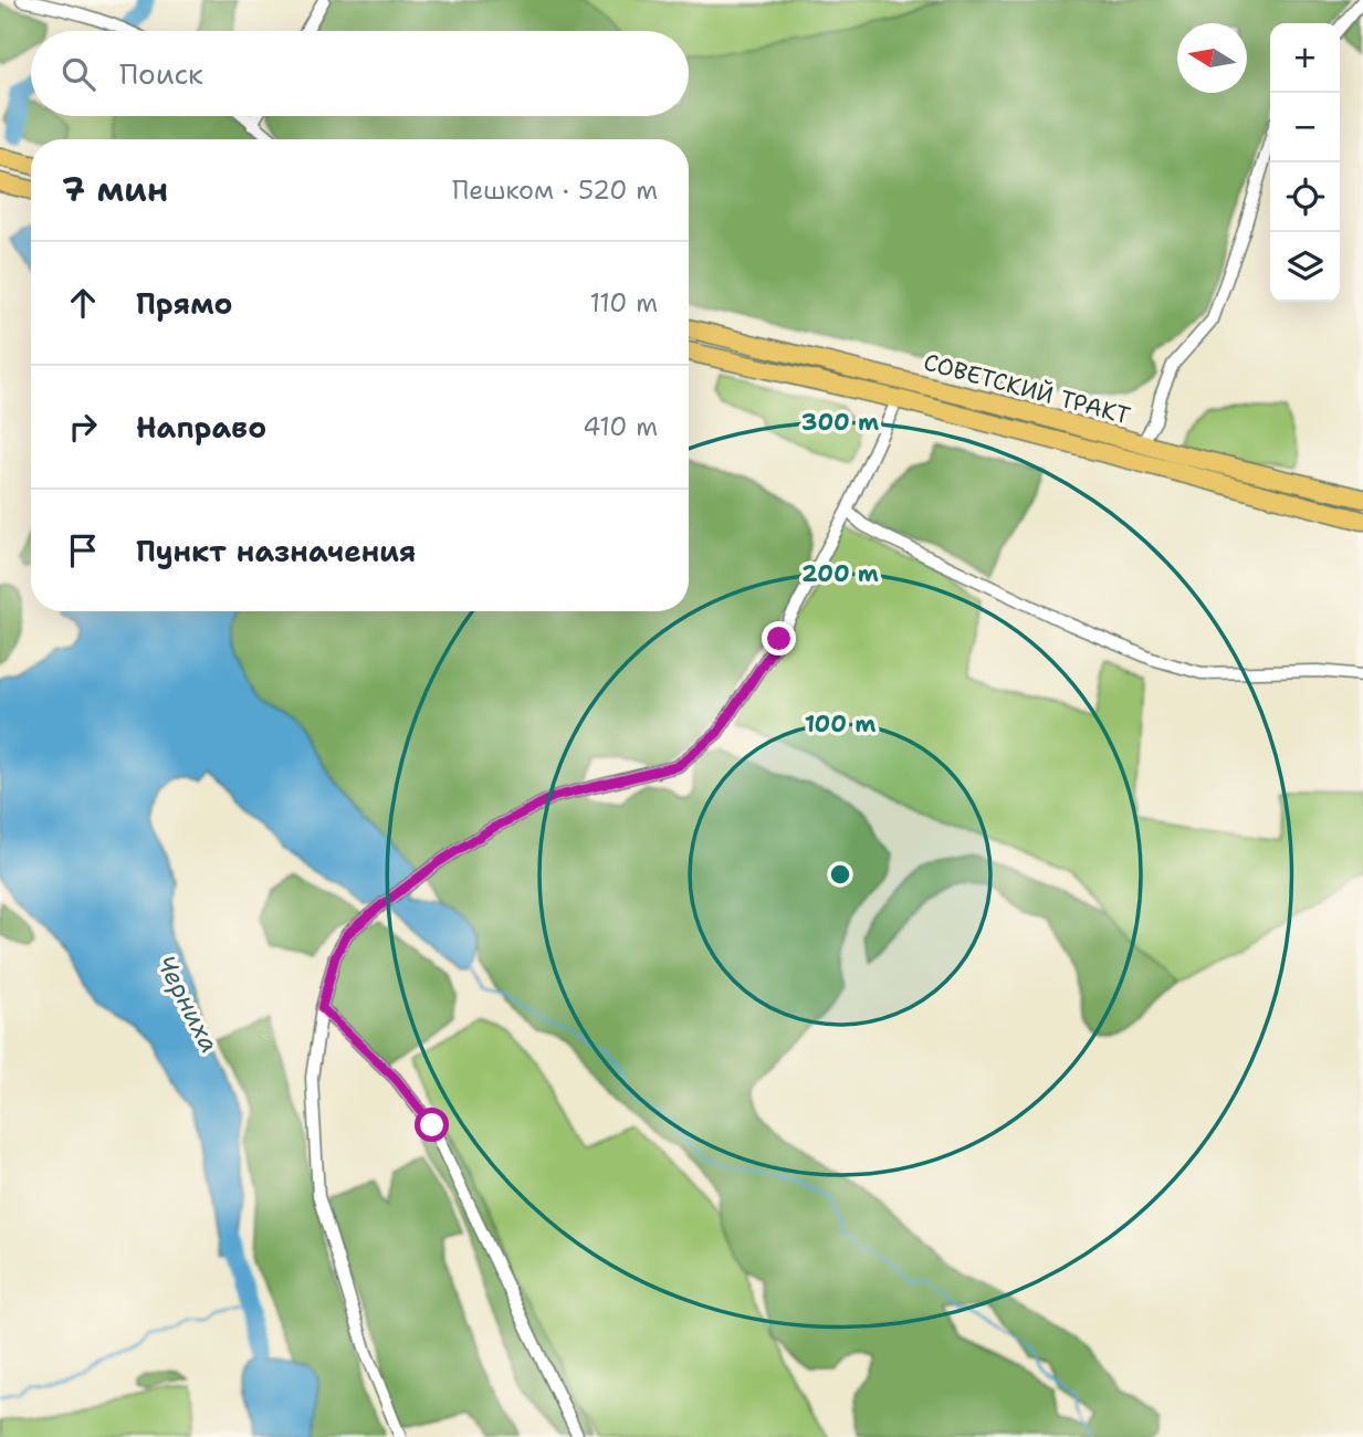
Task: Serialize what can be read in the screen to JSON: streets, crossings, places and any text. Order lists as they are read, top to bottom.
{
  "streets": {
    "highway": ["СОВЕТСКИЙ ТРАКТ"]
  },
  "water": ["Черниха"],
  "north": "left",
  "page": {
    "map_buttons": ["+", "−"],
    "search": "Поиск",
    "heading": ["7 мин", "Пешком · 520 m"],
    "list": [
      ["Прямо", "110 m"],
      ["Направо", "410 m"],
      "Пункт назначения"
    ]
  },
  "rings": ["300 m", "200 m", "100 m"]
}
